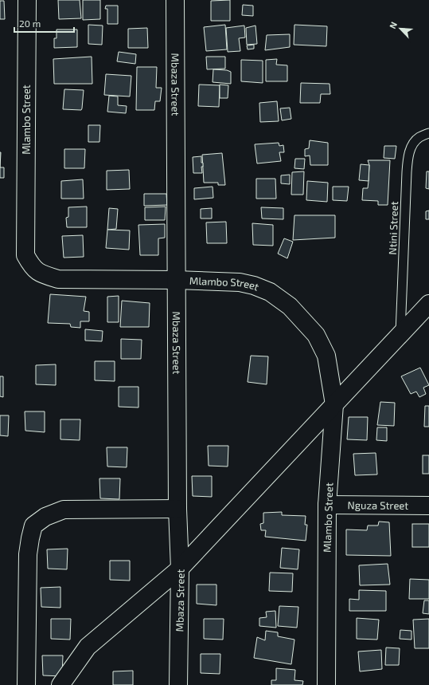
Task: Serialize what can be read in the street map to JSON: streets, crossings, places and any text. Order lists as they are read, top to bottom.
{
  "streets": {
    "street": ["Mbaza Street", "Mlambo Street", "Nguza Street"],
    "lane": ["Ntini Street"]
  },
  "crossings": [
    ["Mbaza Street", "Mlambo Street"],
    ["Mlambo Street", "Nguza Street"]
  ],
  "scale_bar": "20 m",
  "north": "top left"
}
